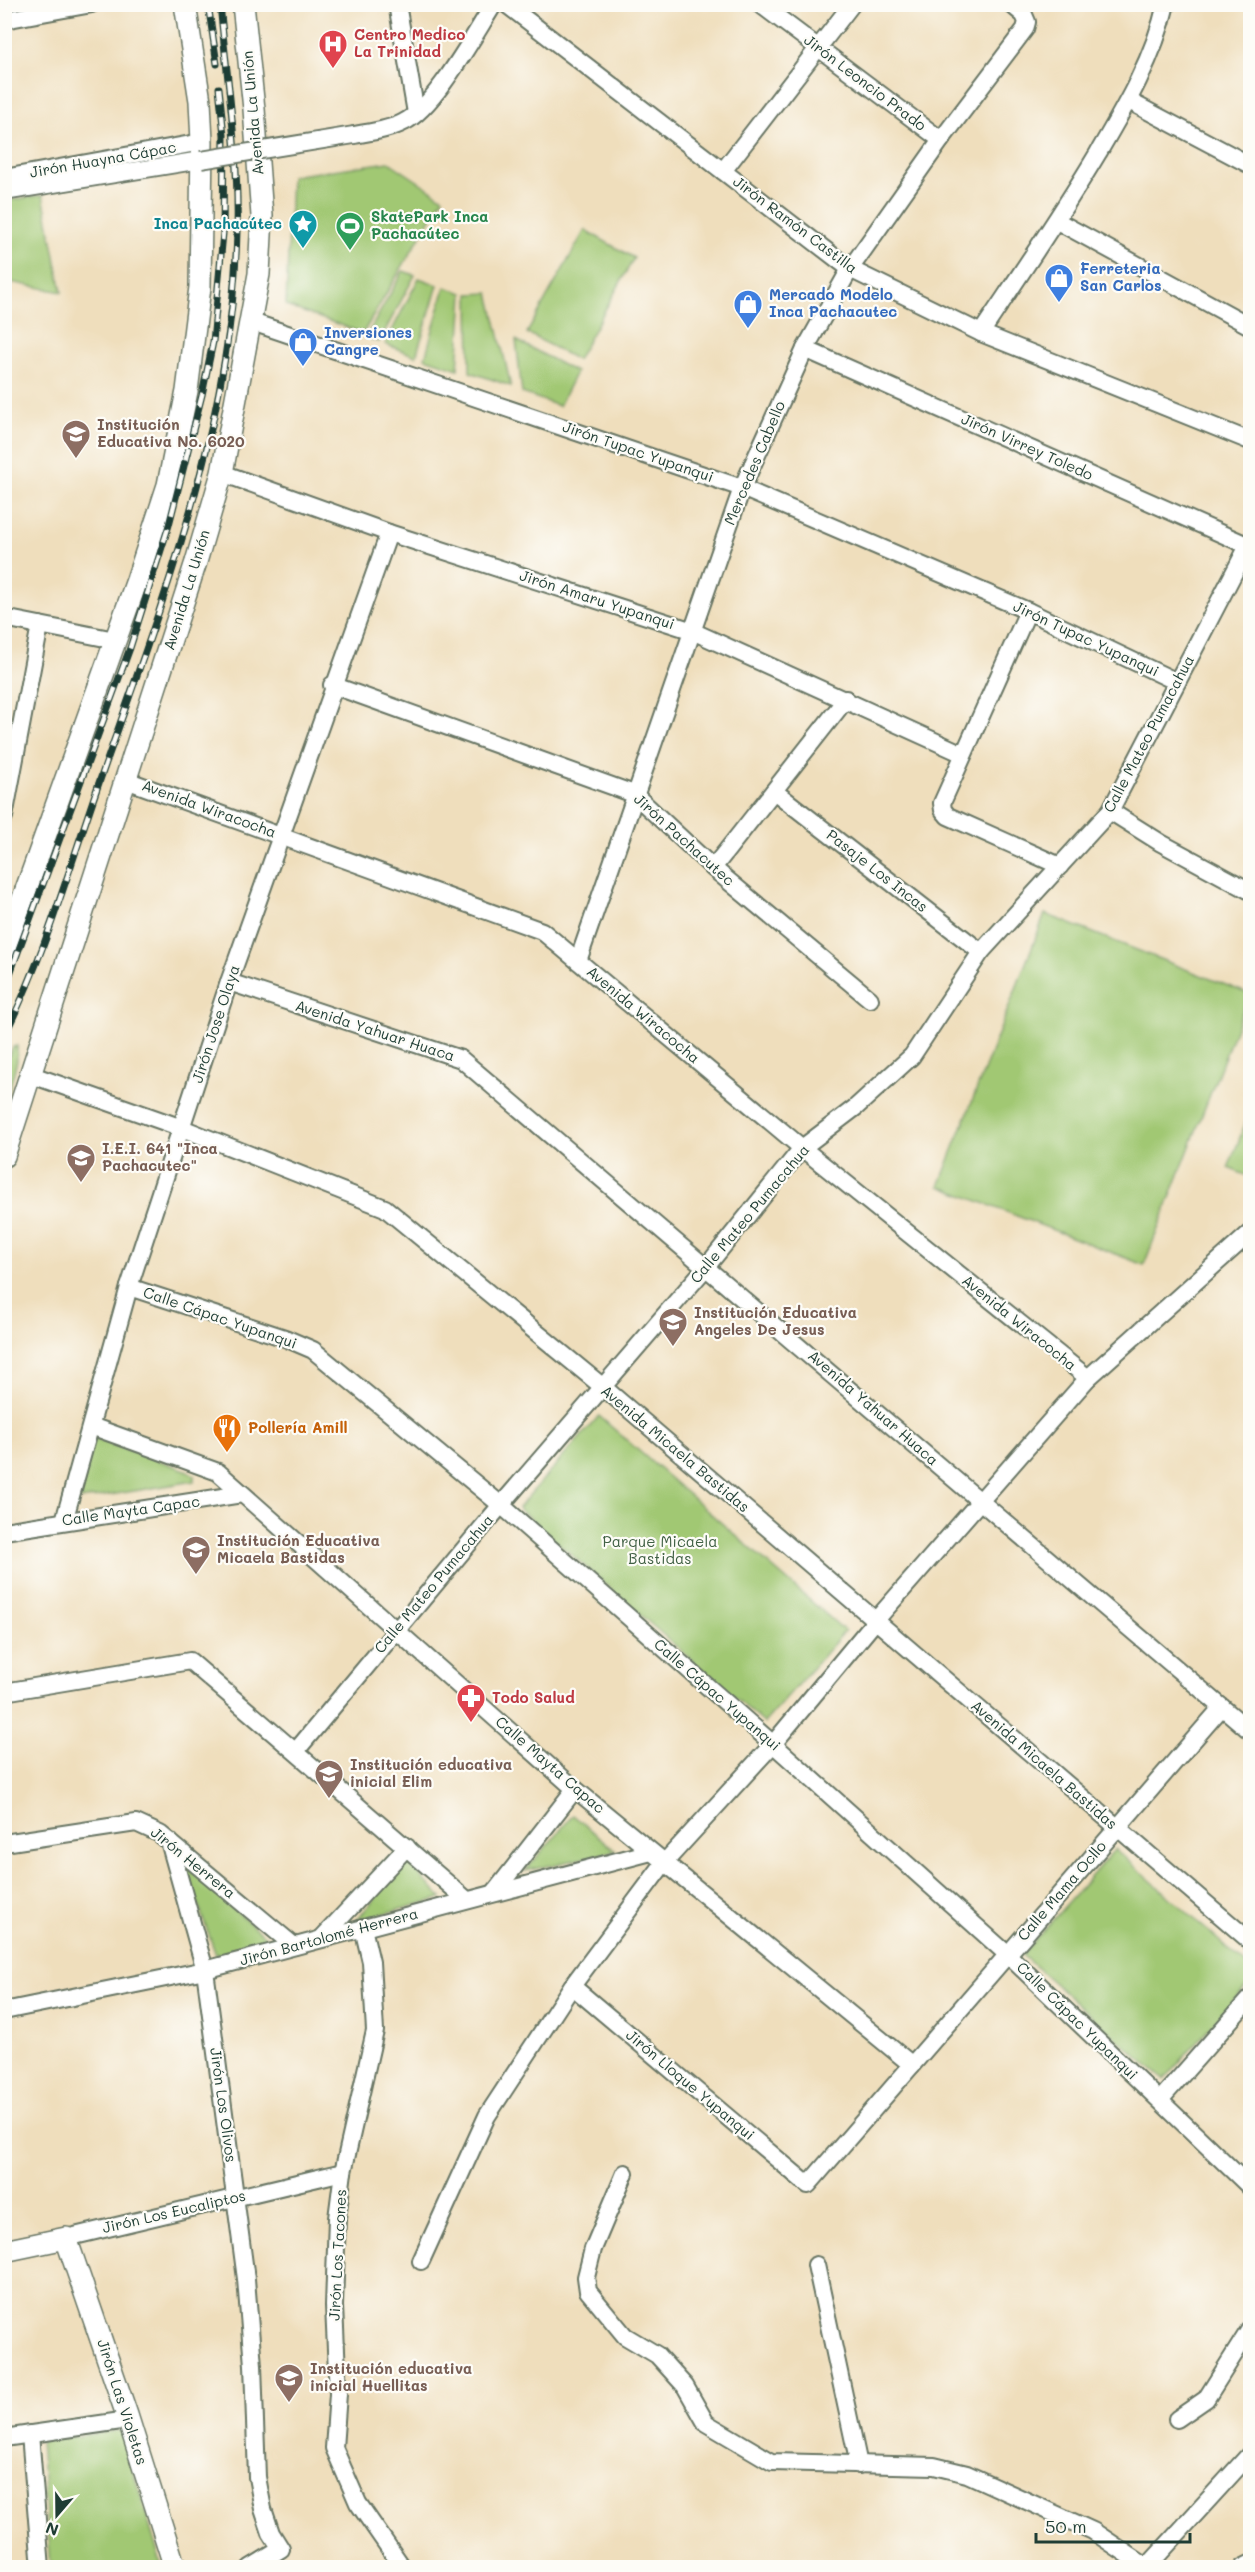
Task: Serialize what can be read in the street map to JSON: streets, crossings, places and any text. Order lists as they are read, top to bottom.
{
  "streets": {
    "street": [
      "Jirón Leoncio Prado",
      "Avenida La Unión",
      "Jirón Huayna Cápac",
      "Jirón Ramón Castilla",
      "Jirón Virrey Toledo",
      "Jirón Tupac Yupanqui",
      "Mercedes Cabello",
      "Jirón Amaru Yupanqui",
      "Calle Mateo Pumacahua",
      "Avenida Wiracocha",
      "Jirón Pachacutec",
      "Pasaje Los Incas",
      "Jirón Jose Olaya",
      "Avenida Yahuar Huaca",
      "Calle Cápac Yupanqui",
      "Avenida Micaela Bastidas",
      "Calle Mayta Capac",
      "Jirón Herrera",
      "Calle Mama Ocllo",
      "Jirón Bartolomé Herrera",
      "Jirón Lloque Yupanqui",
      "Jirón Los Olivos",
      "Jirón Los Eucaliptos",
      "Jirón Los Tacones",
      "Jirón Las Violetas"
    ]
  },
  "crossings": [
    ["Jirón Leoncio Prado", "Mercedes Cabello"],
    ["Avenida La Unión", "Jirón Tupac Yupanqui"],
    ["Avenida La Unión", "Jirón Amaru Yupanqui"],
    ["Avenida La Unión", "Avenida Wiracocha"],
    ["Avenida La Unión", "Avenida Micaela Bastidas"],
    ["Jirón Ramón Castilla", "Mercedes Cabello"],
    ["Jirón Virrey Toledo", "Mercedes Cabello"],
    ["Jirón Virrey Toledo", "Calle Mateo Pumacahua"],
    ["Jirón Tupac Yupanqui", "Mercedes Cabello"],
    ["Jirón Tupac Yupanqui", "Calle Mateo Pumacahua"],
    ["Mercedes Cabello", "Jirón Amaru Yupanqui"],
    ["Mercedes Cabello", "Avenida Wiracocha"],
    ["Mercedes Cabello", "Jirón Pachacutec"],
    ["Jirón Amaru Yupanqui", "Jirón Jose Olaya"],
    ["Calle Mateo Pumacahua", "Avenida Wiracocha"],
    ["Calle Mateo Pumacahua", "Pasaje Los Incas"],
    ["Calle Mateo Pumacahua", "Avenida Yahuar Huaca"],
    ["Calle Mateo Pumacahua", "Calle Cápac Yupanqui"],
    ["Calle Mateo Pumacahua", "Avenida Micaela Bastidas"],
    ["Calle Mateo Pumacahua", "Calle Mayta Capac"],
    ["Avenida Wiracocha", "Jirón Jose Olaya"],
    ["Jirón Pachacutec", "Jirón Jose Olaya"],
    ["Jirón Jose Olaya", "Avenida Yahuar Huaca"],
    ["Jirón Jose Olaya", "Calle Cápac Yupanqui"],
    ["Jirón Jose Olaya", "Avenida Micaela Bastidas"],
    ["Jirón Jose Olaya", "Calle Mayta Capac"],
    ["Avenida Yahuar Huaca", "Calle Mama Ocllo"],
    ["Calle Cápac Yupanqui", "Calle Mama Ocllo"],
    ["Avenida Micaela Bastidas", "Calle Mama Ocllo"],
    ["Calle Mayta Capac", "Calle Mama Ocllo"],
    ["Calle Mayta Capac", "Jirón Bartolomé Herrera"],
    ["Jirón Herrera", "Jirón Bartolomé Herrera"],
    ["Jirón Herrera", "Jirón Los Olivos"],
    ["Calle Mama Ocllo", "Jirón Lloque Yupanqui"],
    ["Jirón Bartolomé Herrera", "Jirón Los Olivos"],
    ["Jirón Bartolomé Herrera", "Jirón Los Tacones"],
    ["Jirón Los Olivos", "Jirón Los Eucaliptos"],
    ["Jirón Los Eucaliptos", "Jirón Los Tacones"],
    ["Jirón Los Eucaliptos", "Jirón Las Violetas"]
  ],
  "parks": ["Parque Micaela Bastidas"],
  "places": {
    "hospital": ["Centro Medico La Trinidad"],
    "place": ["Inca Pachacútec"],
    "sports": ["SkatePark Inca Pachacútec"],
    "shop": ["Ferreteria San Carlos", "Mercado Modelo Inca Pachacutec", "Inversiones Cangre"],
    "school or university": [
      "Institución Educativa No. 6020",
      "I.E.I. 641 \"Inca Pachacutec\"",
      "Institución Educativa Angeles De Jesus",
      "Institución Educativa Micaela Bastidas",
      "Institución educativa inicial Elim",
      "Institución educativa inicial Huellitas"
    ],
    "restaurant": ["Pollería Amill"],
    "pharmacy": ["Todo Salud"]
  },
  "scale_bar": "50 m",
  "north": "bottom"
}
